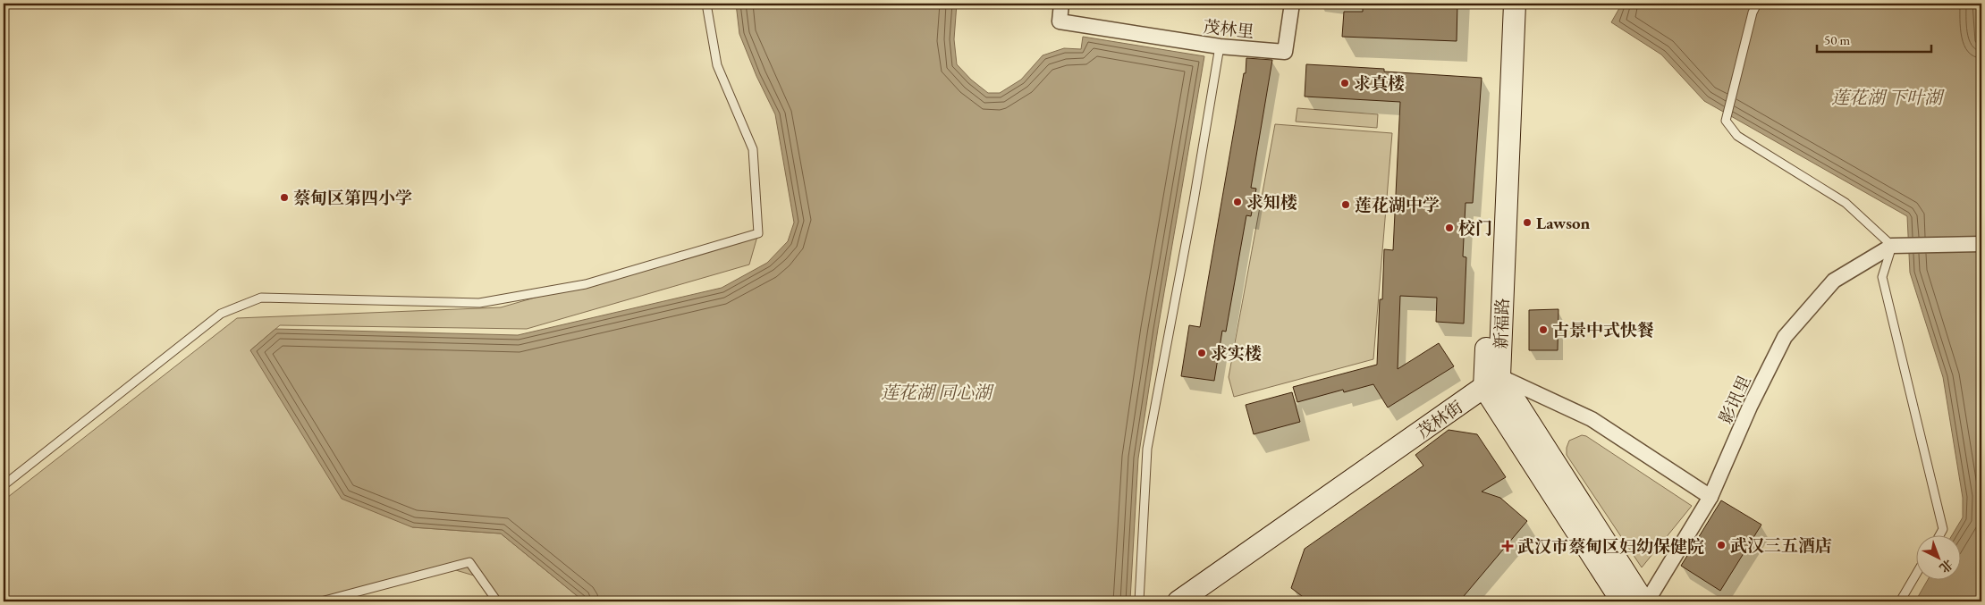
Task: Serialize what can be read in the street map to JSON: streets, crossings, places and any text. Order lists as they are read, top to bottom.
{
  "streets": {
    "street": [
      "茂林里",
      "新福路",
      "影讯里",
      "茂林街"
    ]
  },
  "crossings": [
    ["新福路", "茂林街"]
  ],
  "water": ["莲花湖 下叶湖", "莲花湖 同心湖"],
  "places": {
    "other": [
      "求真楼",
      "蔡甸区第四小学",
      "求知楼",
      "莲花湖中学",
      "Lawson",
      "校门",
      "古景中式快餐",
      "求实楼",
      "武汉三五酒店"
    ],
    "health": ["武汉市蔡甸区妇幼保健院"]
  },
  "scale_bar": "50 m",
  "north": "bottom right"
}
